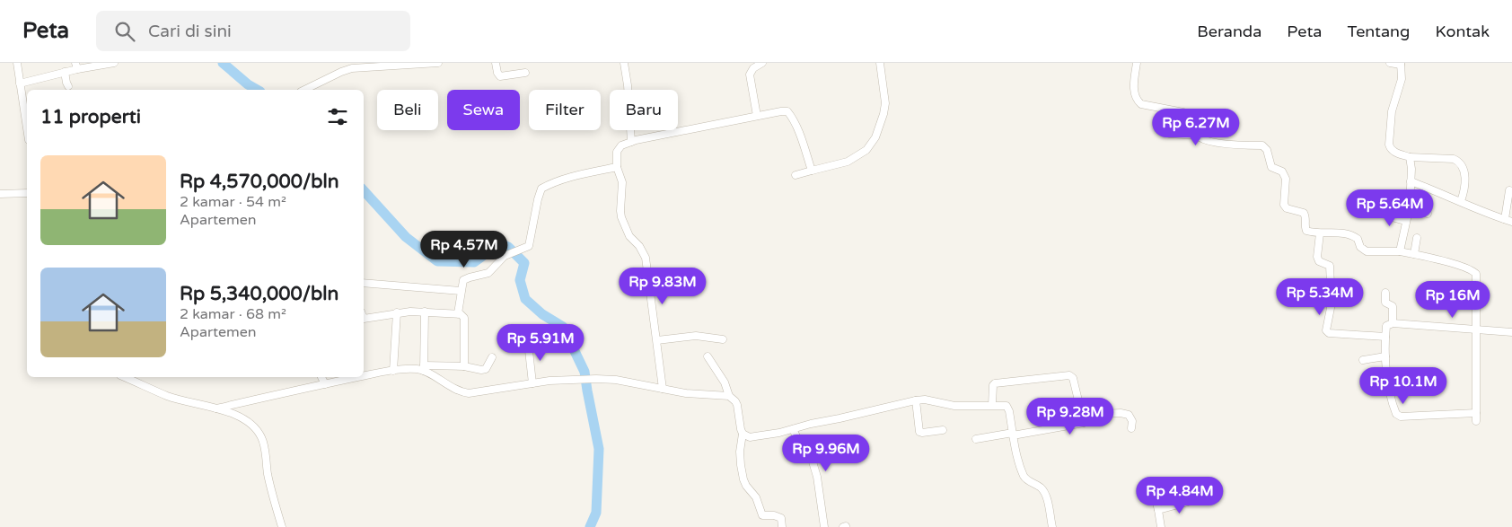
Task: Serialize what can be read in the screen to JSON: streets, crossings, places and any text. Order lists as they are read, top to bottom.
{
  "page": {
    "header": "Peta",
    "search": "Cari di sini",
    "nav": [
      "Beranda",
      "Peta",
      "Tentang",
      "Kontak"
    ],
    "chip": [
      "Beli",
      "Sewa",
      "Filter",
      "Baru"
    ],
    "heading": "11 properti",
    "price": [
      "Rp 6.27M",
      "Rp 5.64M",
      "Rp 4.57M",
      "Rp 9.83M",
      "Rp 5.34M",
      "Rp 16M",
      "Rp 5.91M",
      "Rp 10.1M",
      "Rp 9.28M",
      "Rp 9.96M",
      "Rp 4.84M"
    ],
    "list": [
      {
        "name": "Rp 4,570,000/bln",
        "note": "2 kamar · 54 m² · Apartemen"
      },
      {
        "name": "Rp 5,340,000/bln",
        "note": "2 kamar · 68 m² · Apartemen"
      }
    ]
  }
}
